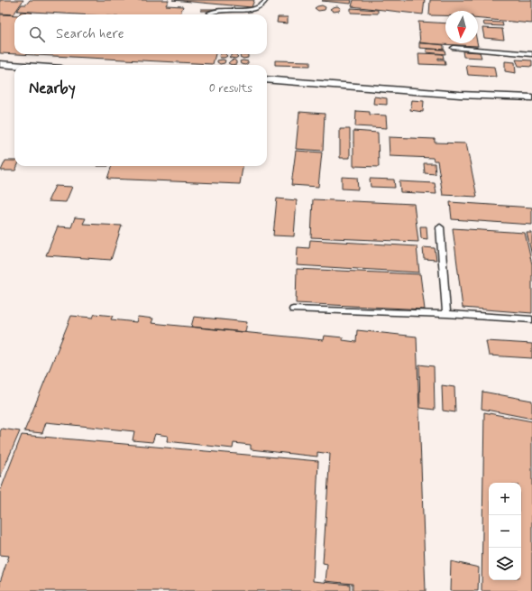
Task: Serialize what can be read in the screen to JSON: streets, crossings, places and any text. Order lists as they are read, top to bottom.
{
  "north": "bottom",
  "page": {
    "search": "Search here",
    "heading": ["Nearby", "0 results"],
    "map_buttons": ["+", "−"]
  }
}
